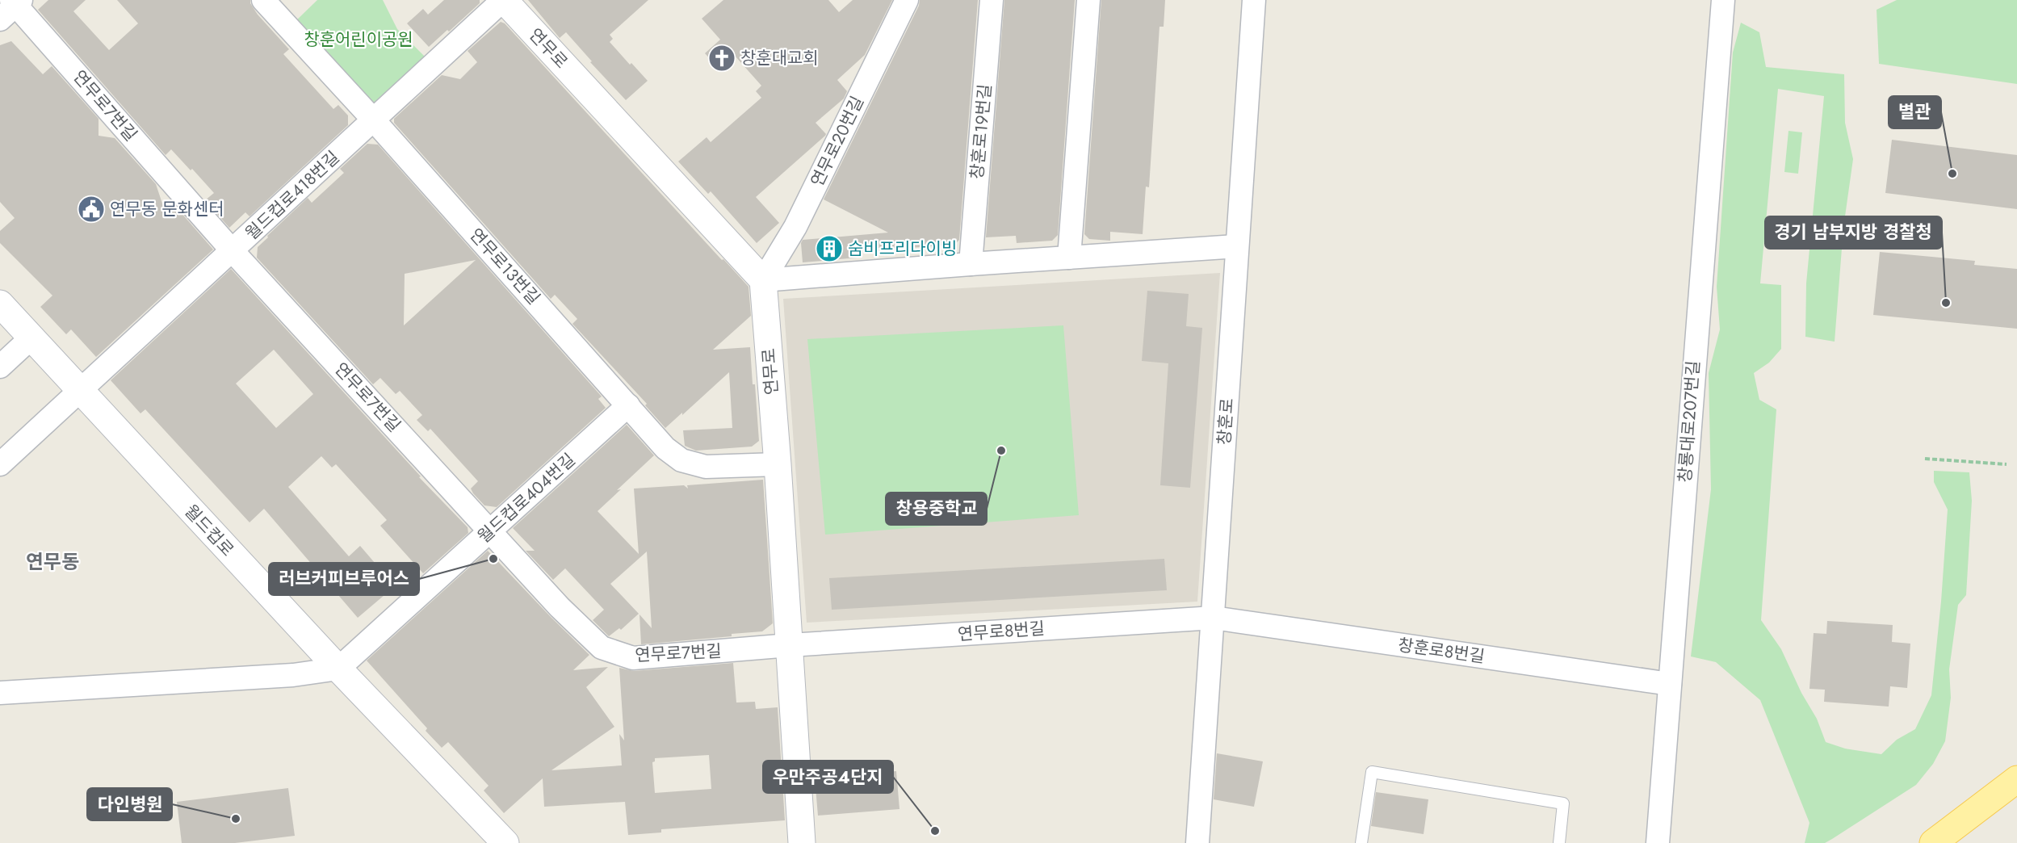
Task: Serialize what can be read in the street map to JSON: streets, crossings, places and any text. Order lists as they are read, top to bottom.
{
  "streets": {
    "street": [
      "연무로",
      "연무로7번길",
      "창훈로19번길",
      "연무로20번길",
      "월드컵로418번길",
      "연무로13번길",
      "창훈로",
      "창룡대로207번길",
      "월드컵로404번길",
      "월드컵로",
      "연무로8번길",
      "창훈로8번길"
    ]
  },
  "crossings": [
    ["연무로", "연무로7번길"],
    ["연무로", "연무로20번길"],
    ["연무로", "월드컵로418번길"],
    ["연무로", "연무로13번길"],
    ["연무로", "연무로8번길"],
    ["연무로7번길", "월드컵로418번길"],
    ["연무로7번길", "월드컵로404번길"],
    ["연무로7번길", "연무로8번길"],
    ["월드컵로418번길", "연무로13번길"],
    ["월드컵로418번길", "월드컵로"],
    ["연무로13번길", "월드컵로404번길"],
    ["창훈로", "연무로8번길"],
    ["창훈로", "창훈로8번길"],
    ["창룡대로207번길", "창훈로8번길"],
    ["월드컵로404번길", "월드컵로"],
    ["연무로8번길", "창훈로8번길"]
  ],
  "districts": ["연무동"],
  "parks": ["창훈어린이공원"],
  "places": {
    "church": ["창훈대교회"],
    "other": [
      "별관",
      "경기 남부지방 경찰청",
      "창용중학교",
      "러브커피브루어스",
      "다인병원",
      "우만주공4단지"
    ],
    "public building": ["연무동 문화센터"],
    "building": ["숨비프리다이빙"]
  }
}
